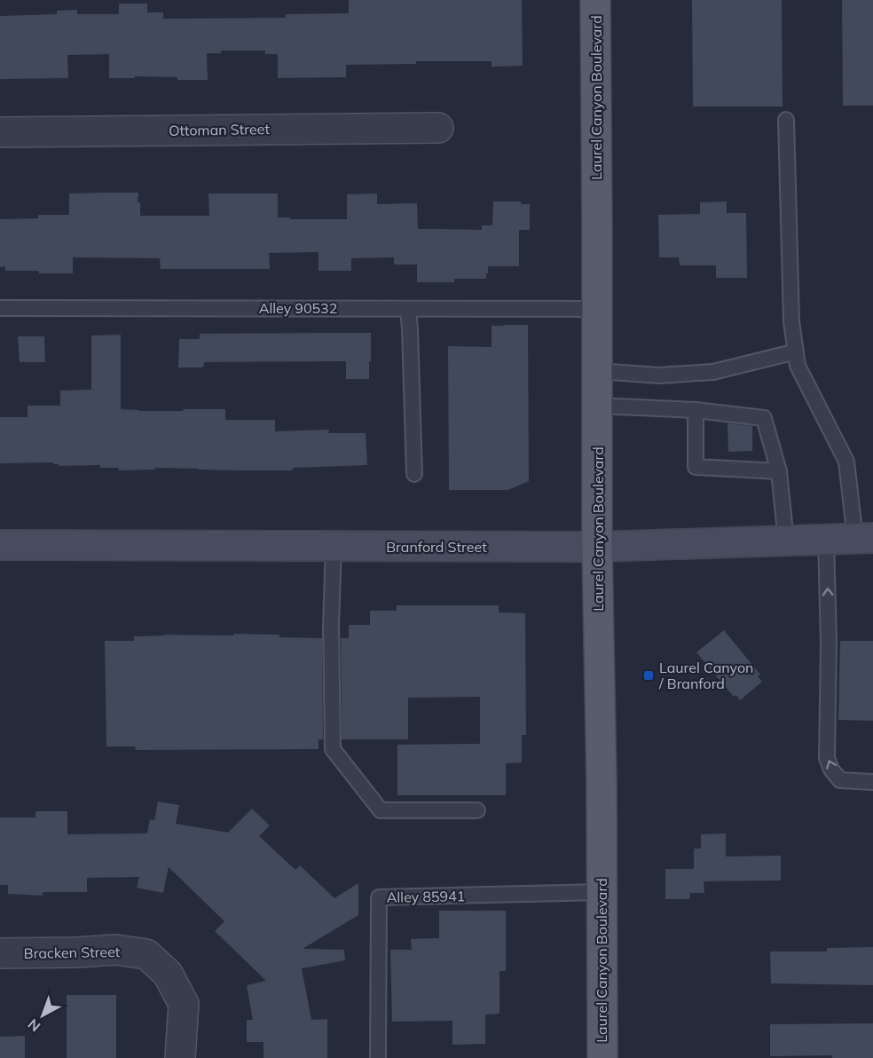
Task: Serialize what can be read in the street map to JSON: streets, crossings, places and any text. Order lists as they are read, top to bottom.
{
  "streets": {
    "main road": ["Laurel Canyon Boulevard", "Branford Street"],
    "street": ["Ottoman Street", "Bracken Street"],
    "lane": ["Alley 90532", "Alley 85941"]
  },
  "crossings": [
    ["Laurel Canyon Boulevard", "Alley 90532"],
    ["Laurel Canyon Boulevard", "Branford Street"],
    ["Laurel Canyon Boulevard", "Alley 85941"]
  ],
  "places": {
    "transit": ["Laurel Canyon / Branford"]
  },
  "north": "bottom left"
}
